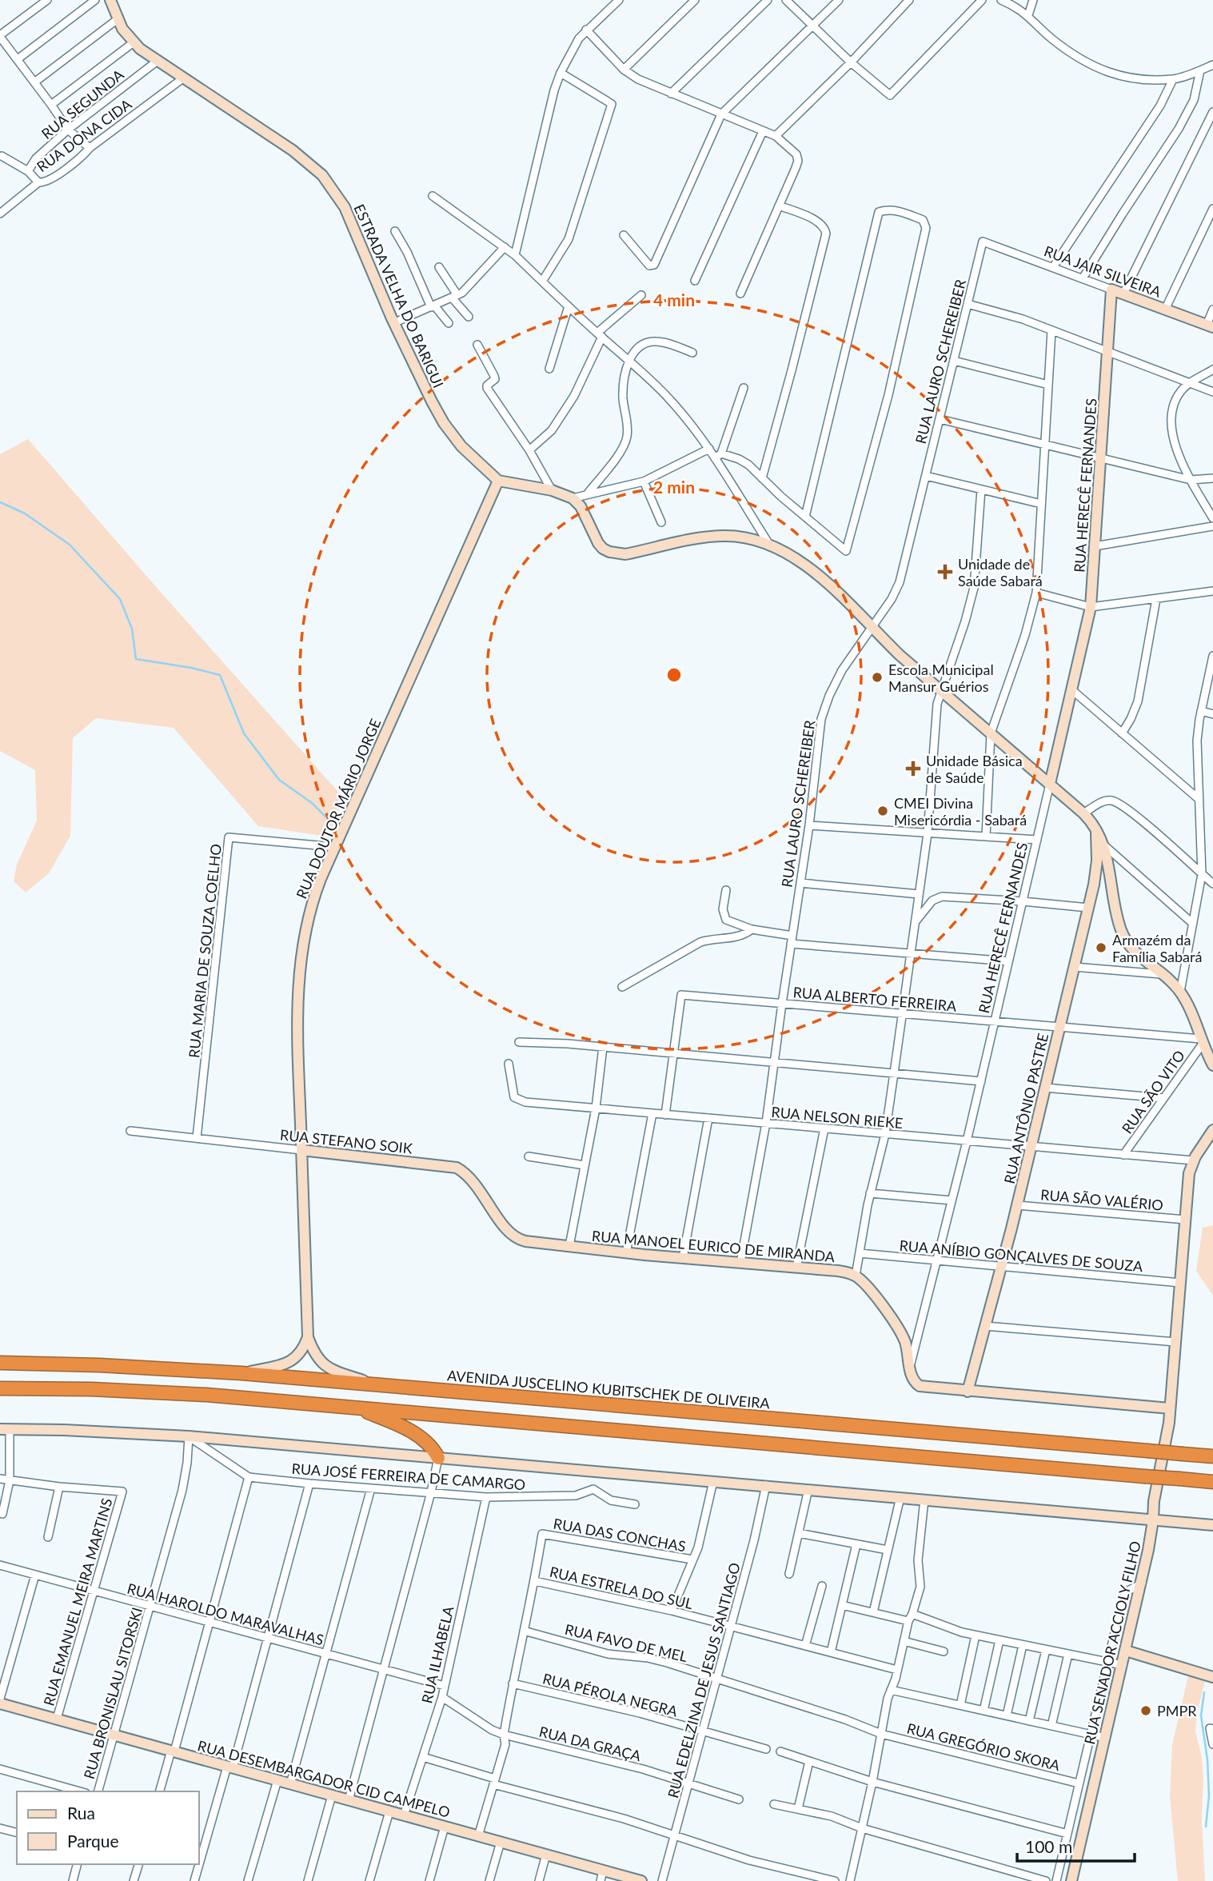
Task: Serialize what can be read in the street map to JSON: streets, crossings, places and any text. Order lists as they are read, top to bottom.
{
  "streets": {
    "highway": ["AVENIDA JUSCELINO KUBITSCHEK DE OLIVEIRA"],
    "street": [
      "RUA SEGUNDA",
      "RUA DONA CIDA",
      "RUA JAIR SILVEIRA",
      "ESTRADA VELHA DO BARIGUI",
      "RUA LAURO SCHEREIBER",
      "RUA HERECÊ FERNANDES",
      "RUA DOUTOR MÁRIO JORGE",
      "RUA MARIA DE SOUZA COELHO",
      "RUA ALBERTO FERREIRA",
      "RUA SÃO VITO",
      "RUA ANTÔNIO PASTRE",
      "RUA NELSON RIEKE",
      "RUA STEFANO SOIK",
      "RUA SÃO VALÉRIO",
      "RUA MANOEL EURICO DE MIRANDA",
      "RUA ANÍBIO GONÇALVES DE SOUZA",
      "RUA JOSÉ FERREIRA DE CAMARGO",
      "RUA DAS CONCHAS",
      "RUA ESTRELA DO SUL",
      "RUA EMANUEL MEIRA MARTINS",
      "RUA HAROLDO MARAVALHAS",
      "RUA FAVO DE MEL",
      "RUA SENADOR ACCIOLY FILHO",
      "RUA ILHABELA",
      "RUA EDELZINA DE JESUS SANTIAGO",
      "RUA BRONISLAU SITORSKI",
      "RUA PÉROLA NEGRA",
      "RUA DA GRAÇA",
      "RUA GREGÓRIO SKORA",
      "RUA DESEMBARGADOR CID CAMPELO"
    ]
  },
  "crossings": [
    ["RUA SEGUNDA", "ESTRADA VELHA DO BARIGUI"],
    ["RUA DONA CIDA", "ESTRADA VELHA DO BARIGUI"],
    ["RUA JAIR SILVEIRA", "RUA LAURO SCHEREIBER"],
    ["RUA JAIR SILVEIRA", "RUA HERECÊ FERNANDES"],
    ["ESTRADA VELHA DO BARIGUI", "RUA DOUTOR MÁRIO JORGE"],
    ["RUA LAURO SCHEREIBER", "RUA ALBERTO FERREIRA"],
    ["RUA LAURO SCHEREIBER", "RUA NELSON RIEKE"],
    ["RUA LAURO SCHEREIBER", "RUA MANOEL EURICO DE MIRANDA"],
    ["RUA HERECÊ FERNANDES", "RUA ALBERTO FERREIRA"],
    ["RUA HERECÊ FERNANDES", "RUA NELSON RIEKE"],
    ["RUA HERECÊ FERNANDES", "RUA ANÍBIO GONÇALVES DE SOUZA"],
    ["RUA DOUTOR MÁRIO JORGE", "RUA MARIA DE SOUZA COELHO"],
    ["RUA DOUTOR MÁRIO JORGE", "RUA STEFANO SOIK"],
    ["RUA DOUTOR MÁRIO JORGE", "AVENIDA JUSCELINO KUBITSCHEK DE OLIVEIRA"],
    ["RUA MARIA DE SOUZA COELHO", "RUA STEFANO SOIK"],
    ["RUA ALBERTO FERREIRA", "RUA SÃO VITO"],
    ["RUA ALBERTO FERREIRA", "RUA ANTÔNIO PASTRE"],
    ["RUA SÃO VITO", "RUA NELSON RIEKE"],
    ["RUA ANTÔNIO PASTRE", "RUA NELSON RIEKE"],
    ["RUA ANTÔNIO PASTRE", "RUA SÃO VALÉRIO"],
    ["RUA ANTÔNIO PASTRE", "RUA ANÍBIO GONÇALVES DE SOUZA"],
    ["RUA NELSON RIEKE", "RUA SENADOR ACCIOLY FILHO"],
    ["RUA STEFANO SOIK", "RUA MANOEL EURICO DE MIRANDA"],
    ["RUA SÃO VALÉRIO", "RUA SENADOR ACCIOLY FILHO"],
    ["RUA ANÍBIO GONÇALVES DE SOUZA", "RUA SENADOR ACCIOLY FILHO"],
    ["RUA JOSÉ FERREIRA DE CAMARGO", "RUA ILHABELA"],
    ["RUA JOSÉ FERREIRA DE CAMARGO", "RUA BRONISLAU SITORSKI"],
    ["RUA DAS CONCHAS", "RUA ESTRELA DO SUL"],
    ["RUA ESTRELA DO SUL", "RUA EDELZINA DE JESUS SANTIAGO"],
    ["RUA EMANUEL MEIRA MARTINS", "RUA HAROLDO MARAVALHAS"],
    ["RUA EMANUEL MEIRA MARTINS", "RUA DESEMBARGADOR CID CAMPELO"],
    ["RUA HAROLDO MARAVALHAS", "RUA ILHABELA"],
    ["RUA HAROLDO MARAVALHAS", "RUA BRONISLAU SITORSKI"],
    ["RUA FAVO DE MEL", "RUA EDELZINA DE JESUS SANTIAGO"],
    ["RUA FAVO DE MEL", "RUA GREGÓRIO SKORA"],
    ["RUA ILHABELA", "RUA DA GRAÇA"],
    ["RUA ILHABELA", "RUA DESEMBARGADOR CID CAMPELO"],
    ["RUA EDELZINA DE JESUS SANTIAGO", "RUA PÉROLA NEGRA"],
    ["RUA EDELZINA DE JESUS SANTIAGO", "RUA DA GRAÇA"],
    ["RUA BRONISLAU SITORSKI", "RUA DESEMBARGADOR CID CAMPELO"]
  ],
  "places": {
    "health": ["Unidade de Saúde Sabará", "Unidade Básica de Saúde"],
    "other": [
      "Escola Municipal Mansur Guérios",
      "CMEI Divina Misericórdia - Sabará",
      "Armazém da Família Sabará",
      "PMPR"
    ]
  },
  "legend": ["Rua", "Parque"],
  "scale_bar": "100 m",
  "rings": ["4 min", "2 min"]
}
